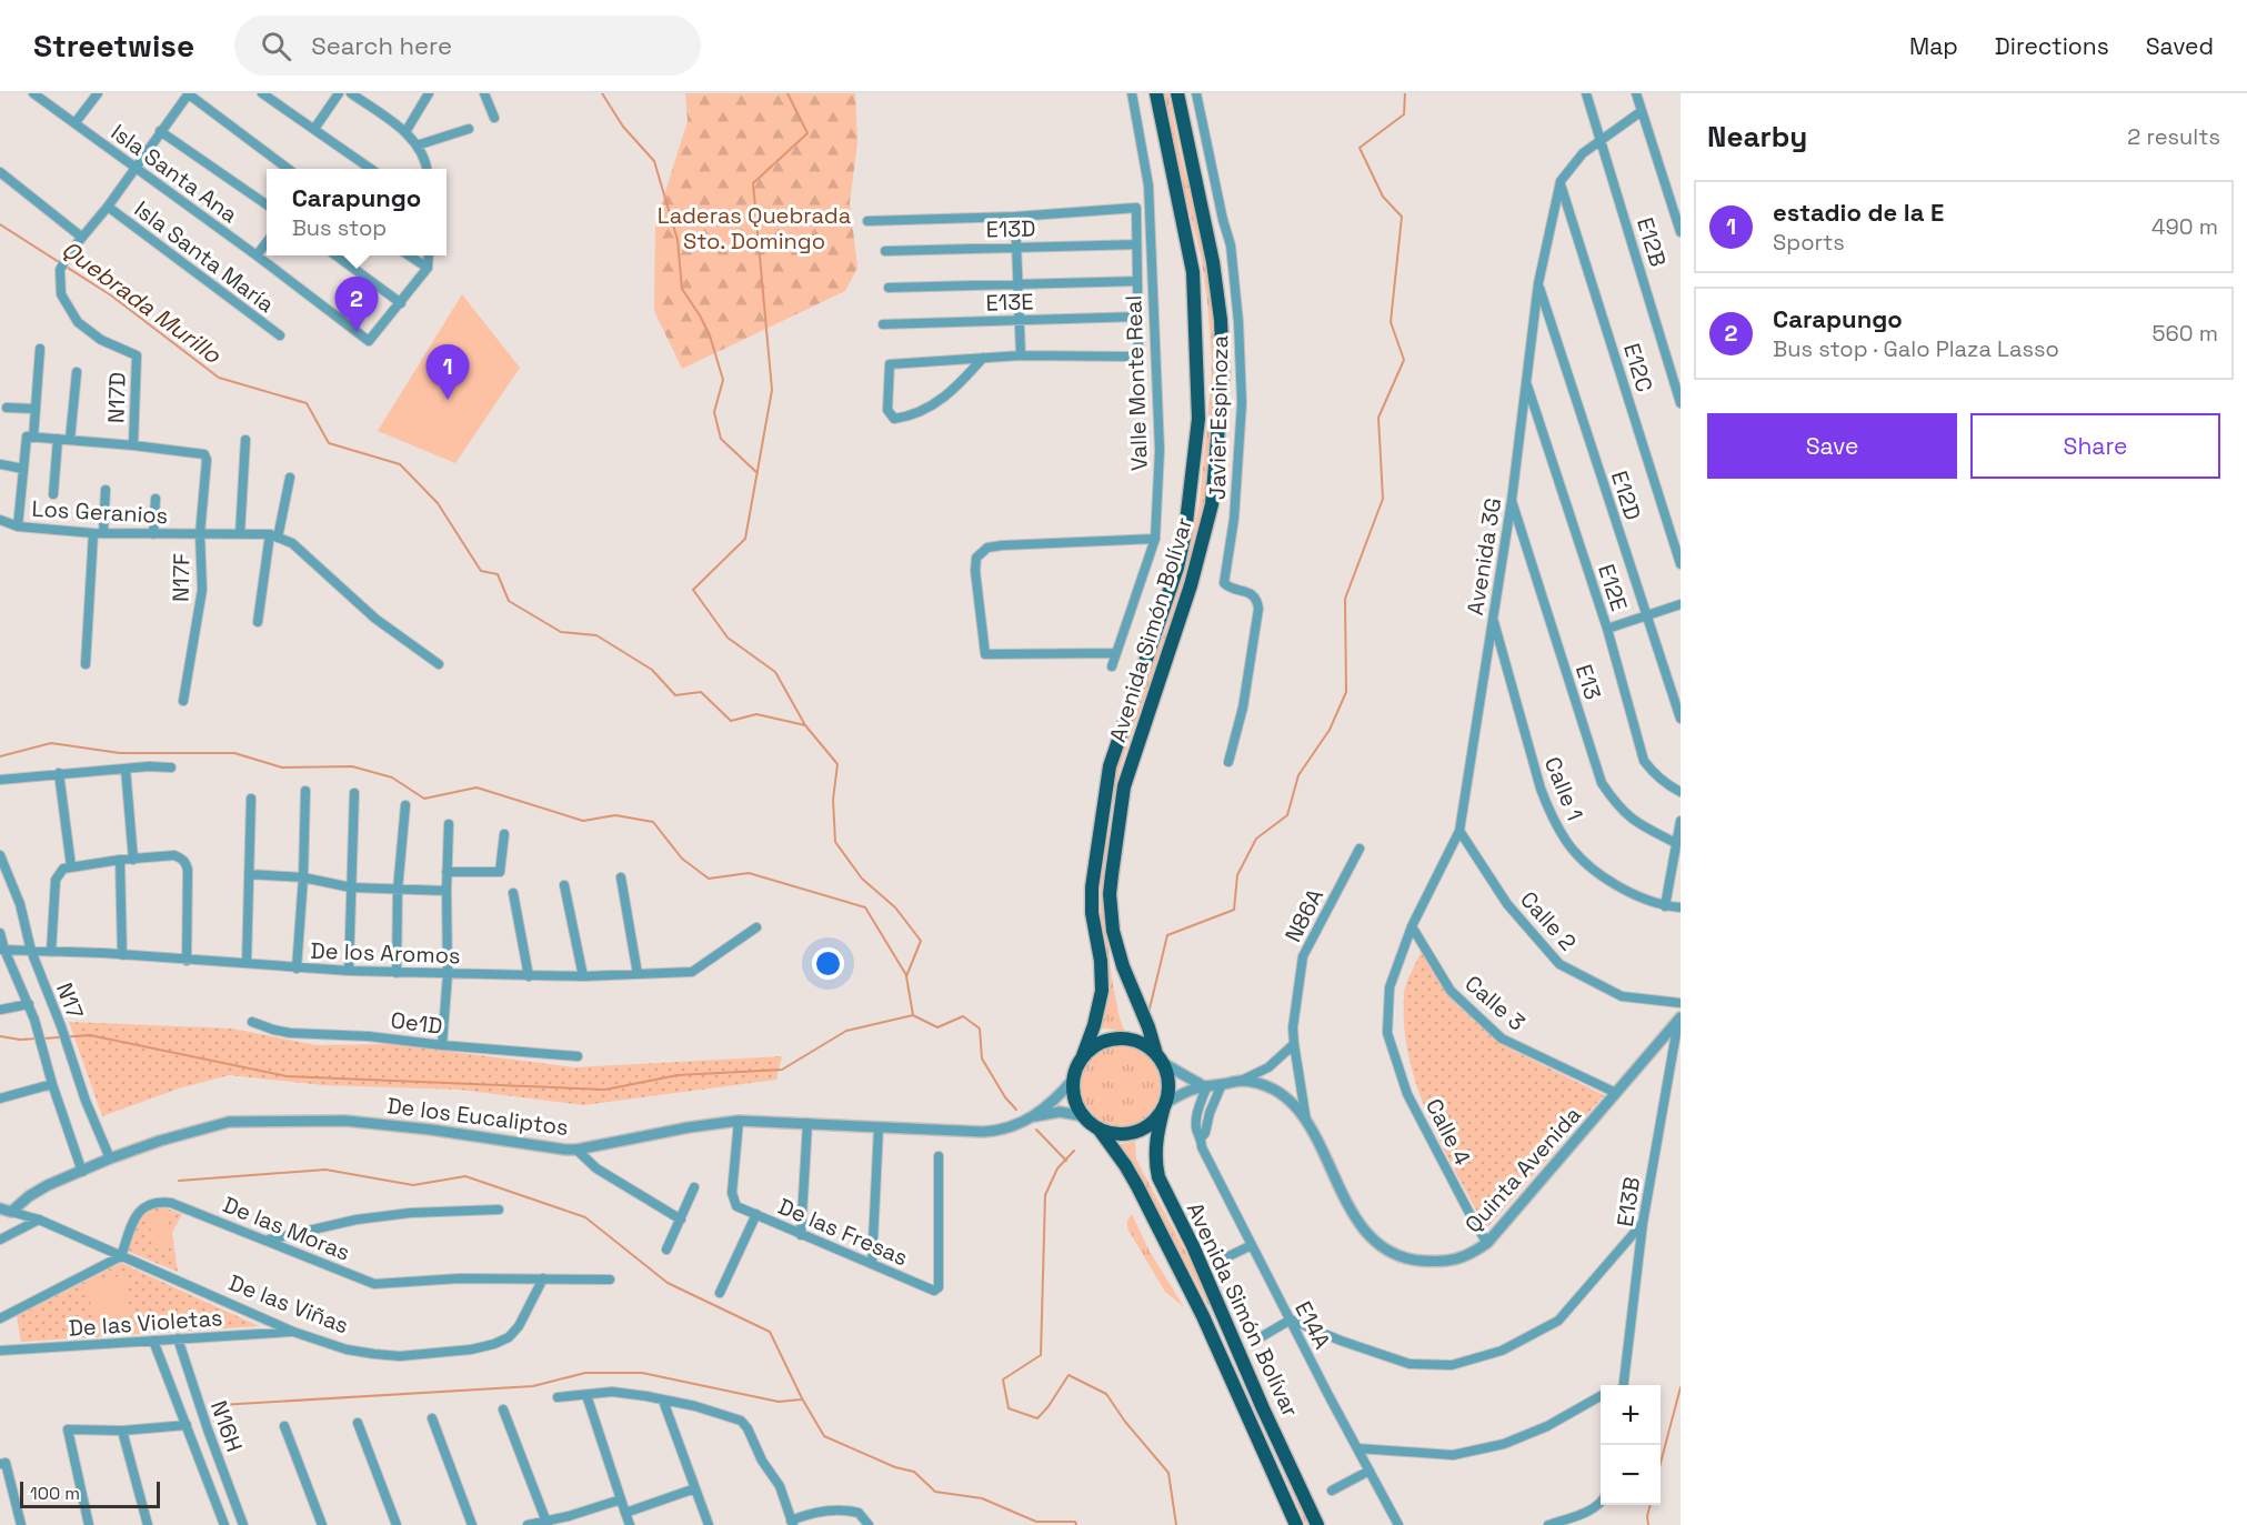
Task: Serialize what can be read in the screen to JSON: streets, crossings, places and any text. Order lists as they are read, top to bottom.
{
  "streets": {
    "highway": ["Avenida Simón Bolívar"],
    "street": [
      "Isla Santa Ana",
      "E13D",
      "E12B",
      "Isla Santa María",
      "E13E",
      "E12C",
      "Valle Monte Real",
      "N17D",
      "Javier Espinoza",
      "E12D",
      "Los Geranios",
      "Avenida 3G",
      "N17F",
      "E12E",
      "E13",
      "Calle 1",
      "N86A",
      "Calle 2",
      "De los Aromos",
      "N17",
      "Calle 3",
      "Oe1D",
      "De los Eucaliptos",
      "Calle 4",
      "Quinta Avenida",
      "E13B",
      "De las Moras",
      "De las Fresas",
      "De las Viñas",
      "De las Violetas",
      "E14A",
      "N16H"
    ]
  },
  "crossings": [
    ["E12B", "Avenida 3G"],
    ["E12C", "Avenida 3G"],
    ["N17D", "N17F"],
    ["E12D", "Avenida 3G"],
    ["Los Geranios", "N17F"],
    ["Avenida 3G", "E12E"],
    ["Avenida 3G", "E13"],
    ["Avenida 3G", "Calle 1"],
    ["Avenida 3G", "Calle 2"],
    ["Avenida 3G", "Calle 3"],
    ["Avenida 3G", "Calle 4"],
    ["Avenida Simón Bolívar", "De los Eucaliptos"],
    ["Avenida Simón Bolívar", "Quinta Avenida"],
    ["N86A", "Quinta Avenida"],
    ["De los Aromos", "N17"],
    ["N17", "De los Eucaliptos"],
    ["Calle 3", "Quinta Avenida"],
    ["De los Eucaliptos", "Quinta Avenida"],
    ["De los Eucaliptos", "De las Fresas"],
    ["De los Eucaliptos", "De las Viñas"],
    ["Calle 4", "Quinta Avenida"],
    ["Quinta Avenida", "E13B"],
    ["Quinta Avenida", "E14A"],
    ["De las Moras", "De las Viñas"],
    ["De las Viñas", "De las Violetas"],
    ["De las Violetas", "N16H"]
  ],
  "water": ["Quebrada Murillo"],
  "parks": ["Laderas Quebrada Sto. Domingo"],
  "scale_bar": "100 m",
  "page": {
    "header": "Streetwise",
    "search": "Search here",
    "nav": ["Map", "Directions", "Saved"],
    "heading": ["Nearby", "2 results"],
    "popup": ["Carapungo", "Bus stop"],
    "list": [
      {
        "mark": "1",
        "name": "estadio de la E",
        "note": "Sports",
        "value": "490 m"
      },
      {
        "mark": "2",
        "name": "Carapungo",
        "note": "Bus stop · Galo Plaza Lasso",
        "value": "560 m"
      }
    ],
    "pins": ["2", "1"],
    "buttons": ["Save", "Share"],
    "map_buttons": ["+", "−"],
    "scale": "100 m"
  }
}
